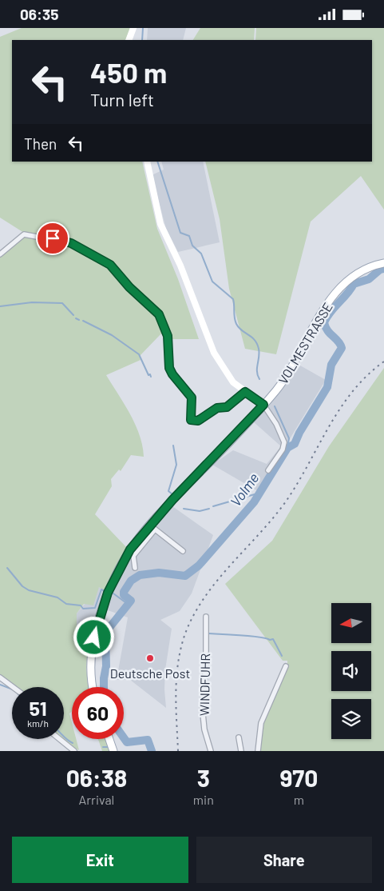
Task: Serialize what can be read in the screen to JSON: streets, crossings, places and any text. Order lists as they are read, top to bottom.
{
  "streets": {
    "main road": ["VOLMESTRASSE"],
    "street": ["WINDFUHR"]
  },
  "water": ["Volme"],
  "places": ["Deutsche Post"],
  "north": "left",
  "page": {
    "status": "06:35",
    "turn": ["450 m", "Turn left"],
    "then": "Then",
    "speed": "51 km/h",
    "limit": "60",
    "eta": [
      "06:38",
      "Arrival",
      "3",
      "min",
      "970",
      "m"
    ],
    "buttons": ["Exit", "Share"]
  }
}
